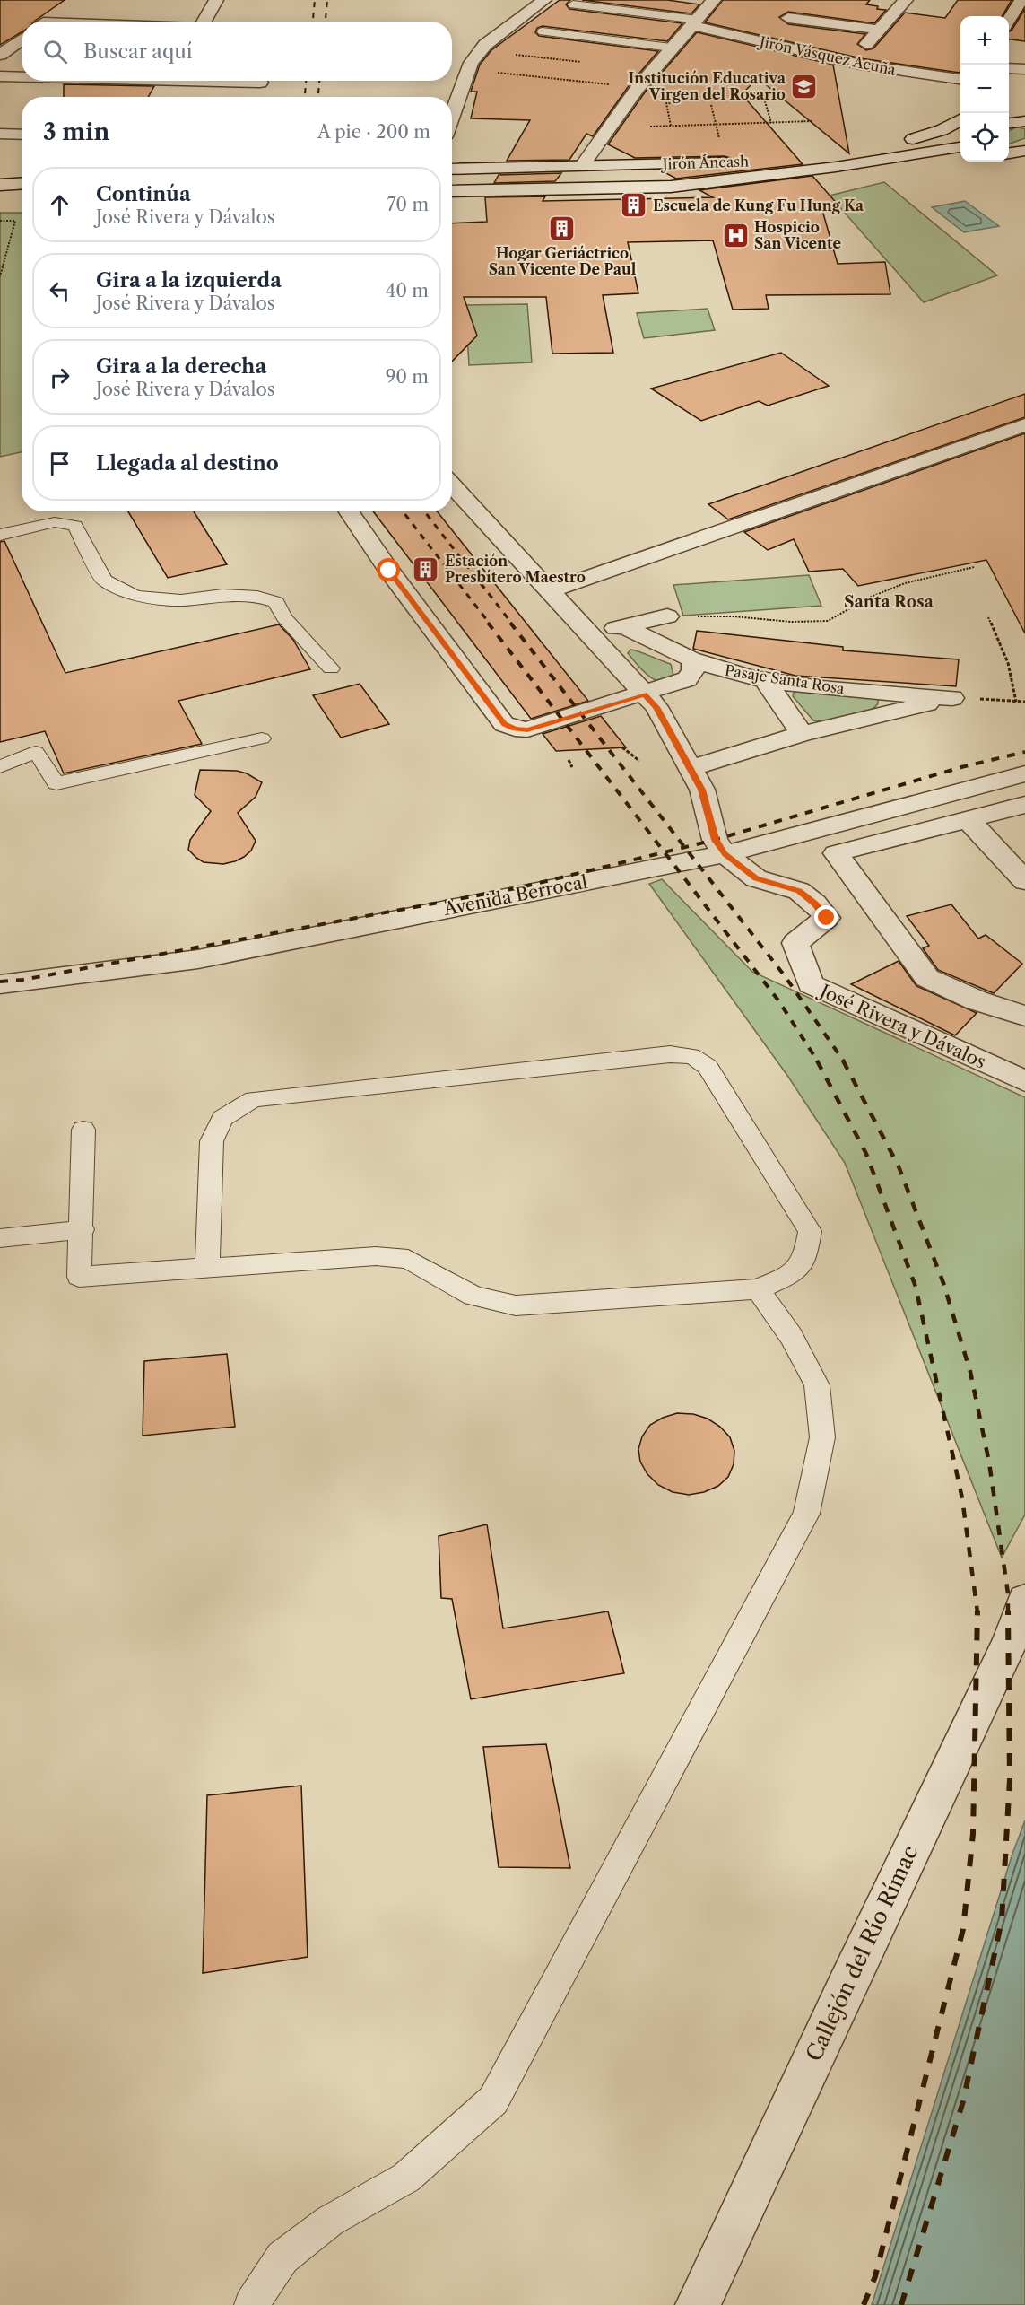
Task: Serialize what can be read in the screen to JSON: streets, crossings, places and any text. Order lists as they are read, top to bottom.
{
  "streets": {
    "street": [
      "Jirón Vásquez Acuña",
      "Jirón Áncash",
      "Pasaje Santa Rosa",
      "Avenida Berrocal",
      "José Rivera y Dávalos",
      "Callejón del Río Rímac"
    ]
  },
  "crossings": [
    ["Avenida Berrocal", "José Rivera y Dávalos"]
  ],
  "districts": ["Santa Rosa"],
  "places": {
    "school or university": ["Institución Educativa Virgen del Rosario"],
    "building": ["Escuela de Kung Fu Hung Ka", "Hogar Geriáctrico San Vicente De Paul", "Estación Presbítero Maestro"],
    "hospital": ["Hospicio San Vicente"]
  },
  "page": {
    "map_buttons": ["+", "−"],
    "search": "Buscar aquí",
    "heading": ["3 min", "A pie · 200 m"],
    "list": [
      ["Continúa", "José Rivera y Dávalos", "70 m"],
      ["Gira a la izquierda", "José Rivera y Dávalos", "40 m"],
      ["Gira a la derecha", "José Rivera y Dávalos", "90 m"],
      "Llegada al destino"
    ]
  }
}
